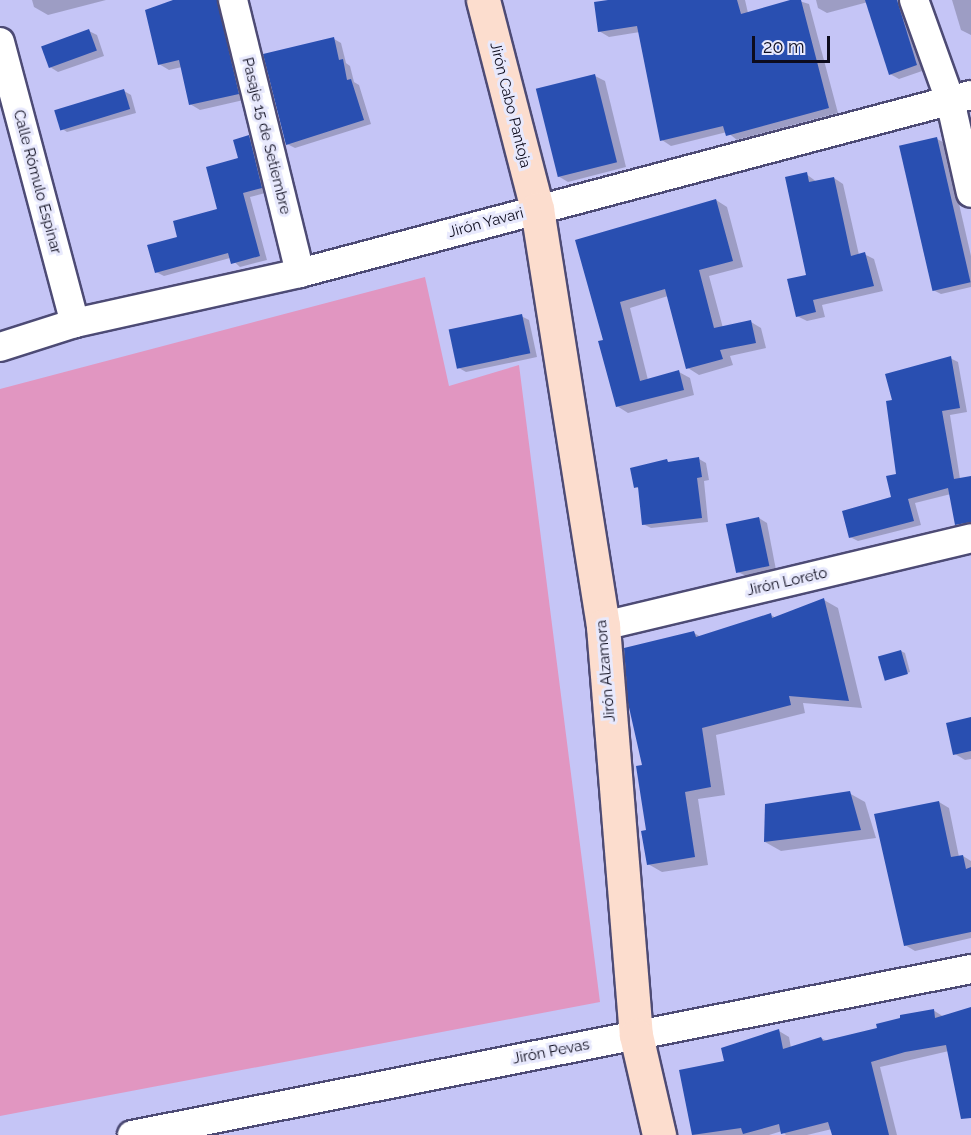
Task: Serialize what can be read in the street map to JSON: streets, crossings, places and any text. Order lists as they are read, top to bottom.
{
  "streets": {
    "street": [
      "Jirón Cabo Pantoja",
      "Pasaje 15 de Setiembre",
      "Calle Rómulo Espinar",
      "Jirón Yavari",
      "Jirón Loreto",
      "Jirón Alzamora",
      "Jirón Pevas"
    ]
  },
  "crossings": [
    ["Jirón Cabo Pantoja", "Jirón Yavari"],
    ["Jirón Cabo Pantoja", "Jirón Alzamora"],
    ["Pasaje 15 de Setiembre", "Jirón Yavari"],
    ["Calle Rómulo Espinar", "Jirón Yavari"],
    ["Jirón Yavari", "Jirón Alzamora"],
    ["Jirón Loreto", "Jirón Alzamora"],
    ["Jirón Alzamora", "Jirón Pevas"]
  ],
  "scale_bar": "20 m"
}
